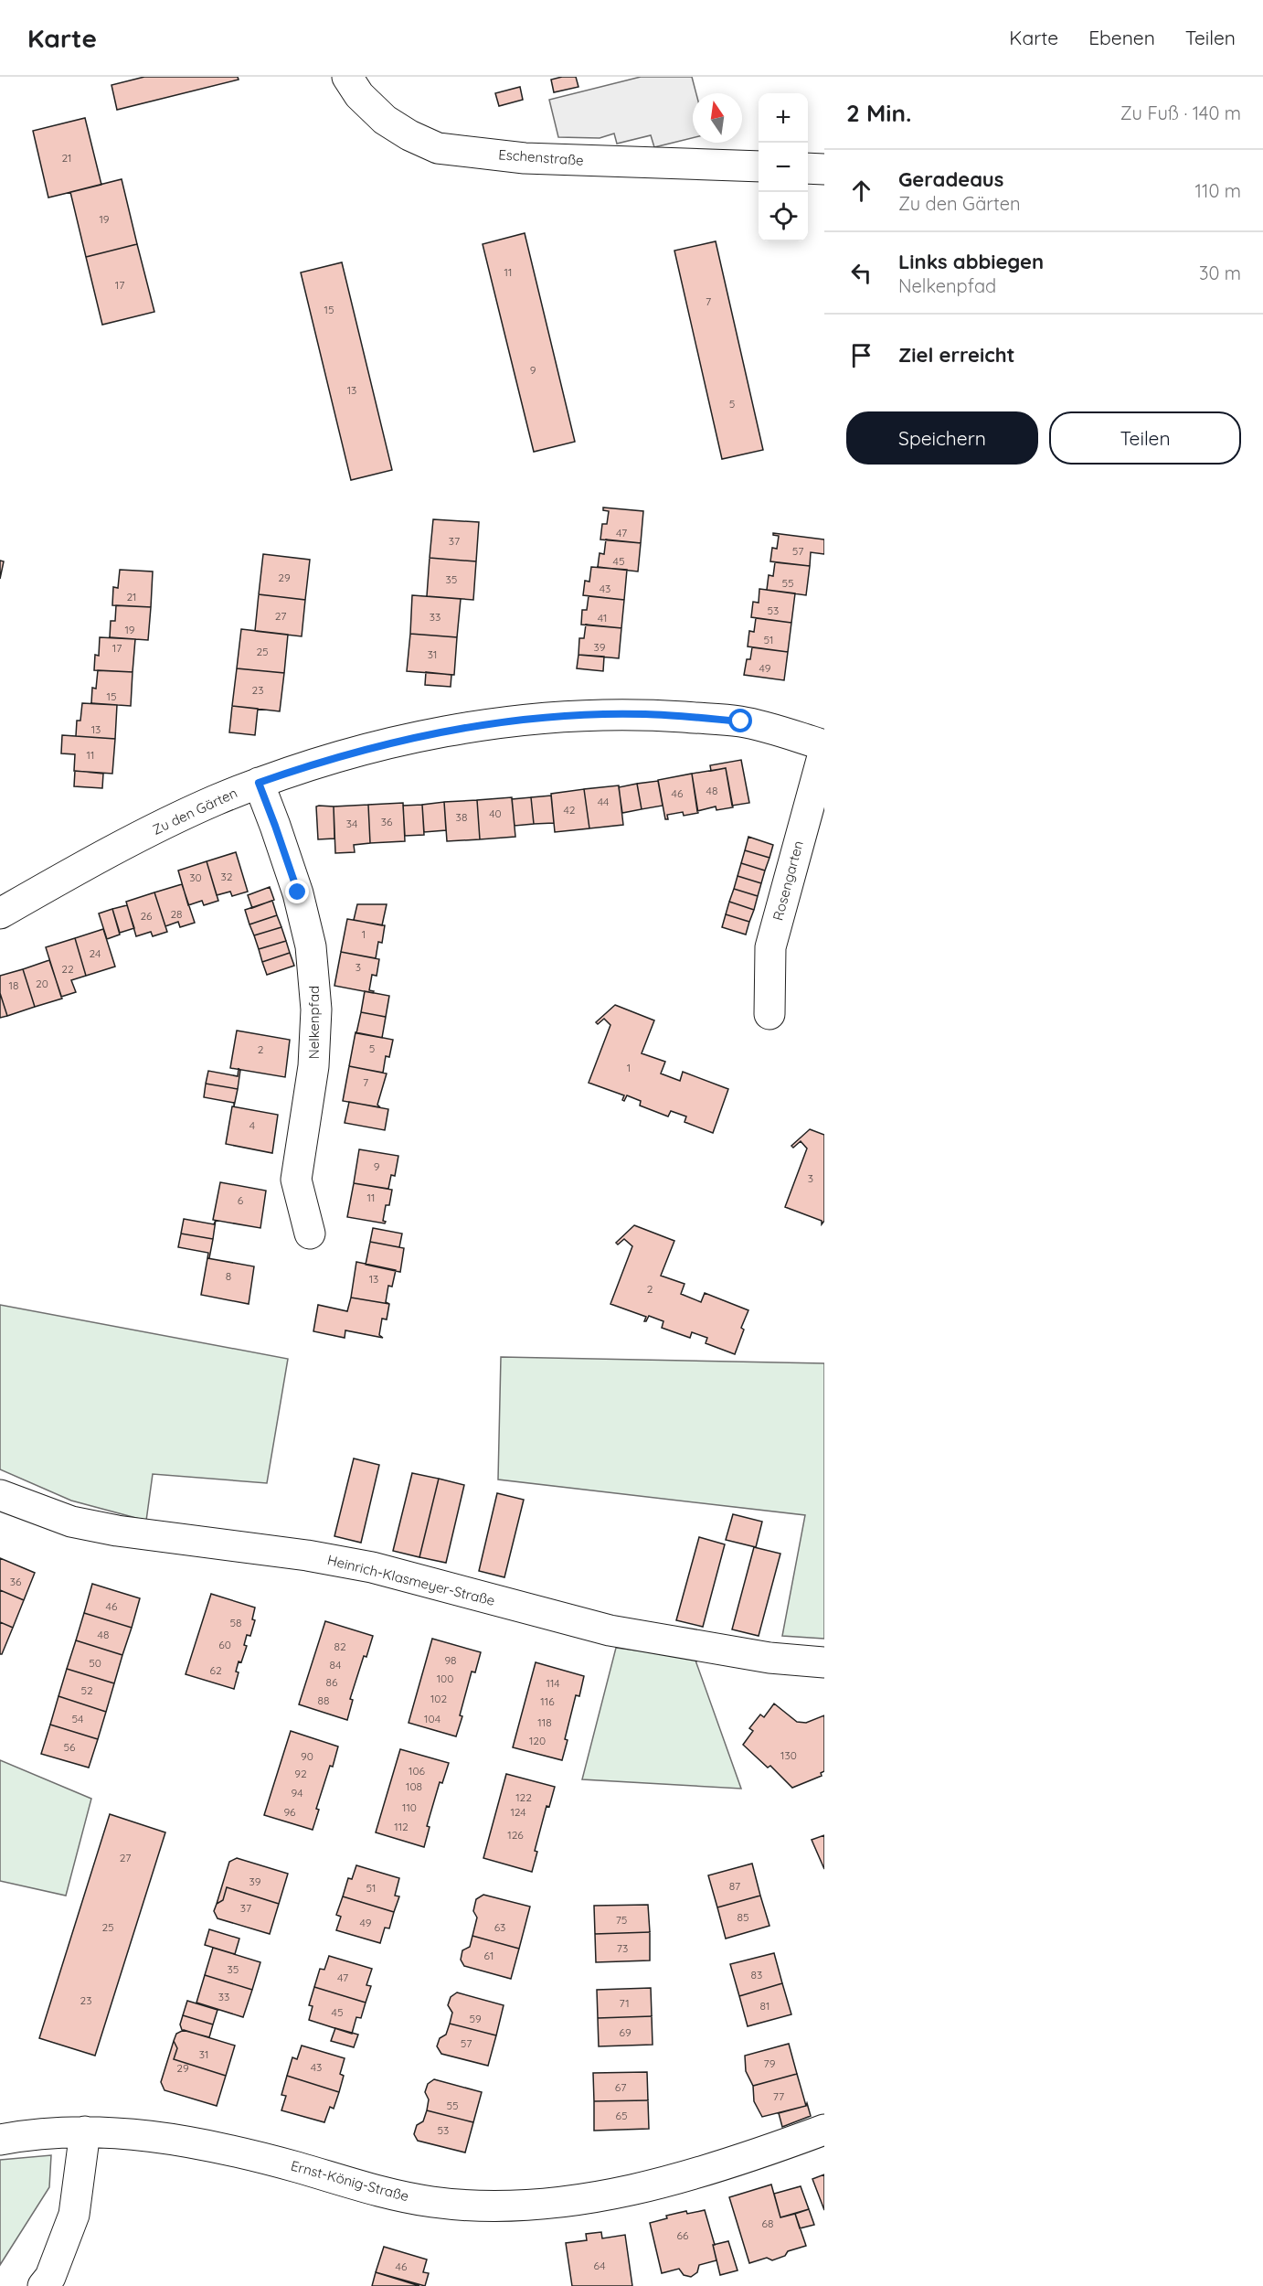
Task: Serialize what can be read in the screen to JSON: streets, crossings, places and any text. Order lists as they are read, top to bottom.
{
  "streets": {
    "street": [
      "Eschenstraße",
      "Zu den Gärten",
      "Rosengarten",
      "Nelkenpfad",
      "Heinrich-Klasmeyer-Straße",
      "Ernst-König-Straße"
    ]
  },
  "crossings": [
    ["Zu den Gärten", "Nelkenpfad"]
  ],
  "house_numbers": [
    "21",
    "19",
    "11",
    "17",
    "7",
    "15",
    "9",
    "13",
    "5",
    "47",
    "37",
    "57",
    "45",
    "29",
    "35",
    "55",
    "43",
    "21",
    "53",
    "27",
    "33",
    "41",
    "19",
    "51",
    "39",
    "17",
    "25",
    "31",
    "49",
    "23",
    "15",
    "13",
    "11",
    "48",
    "46",
    "44",
    "42",
    "40",
    "38",
    "36",
    "34",
    "32",
    "30",
    "28",
    "26",
    "1",
    "24",
    "3",
    "22",
    "20",
    "18",
    "5",
    "2",
    "1",
    "7",
    "4",
    "9",
    "3",
    "11",
    "6",
    "8",
    "13",
    "2",
    "36",
    "46",
    "58",
    "48",
    "60",
    "82",
    "98",
    "50",
    "84",
    "62",
    "100",
    "86",
    "114",
    "52",
    "102",
    "88",
    "116",
    "54",
    "104",
    "118",
    "120",
    "56",
    "130",
    "90",
    "106",
    "92",
    "108",
    "94",
    "122",
    "110",
    "96",
    "124",
    "112",
    "126",
    "27",
    "39",
    "87",
    "51",
    "37",
    "85",
    "75",
    "49",
    "25",
    "63",
    "73",
    "61",
    "35",
    "83",
    "47",
    "33",
    "23",
    "71",
    "81",
    "45",
    "59",
    "69",
    "57",
    "31",
    "79",
    "43",
    "29",
    "67",
    "77",
    "55",
    "65",
    "53",
    "68",
    "66",
    "64",
    "46"
  ],
  "north": "top",
  "page": {
    "header": "Karte",
    "nav": ["Karte", "Ebenen", "Teilen"],
    "heading": ["2 Min.", "Zu Fuß · 140 m"],
    "map_buttons": ["+", "−"],
    "list": [
      ["Geradeaus", "Zu den Gärten", "110 m"],
      ["Links abbiegen", "Nelkenpfad", "30 m"],
      "Ziel erreicht"
    ],
    "buttons": ["Speichern", "Teilen"]
  }
}
